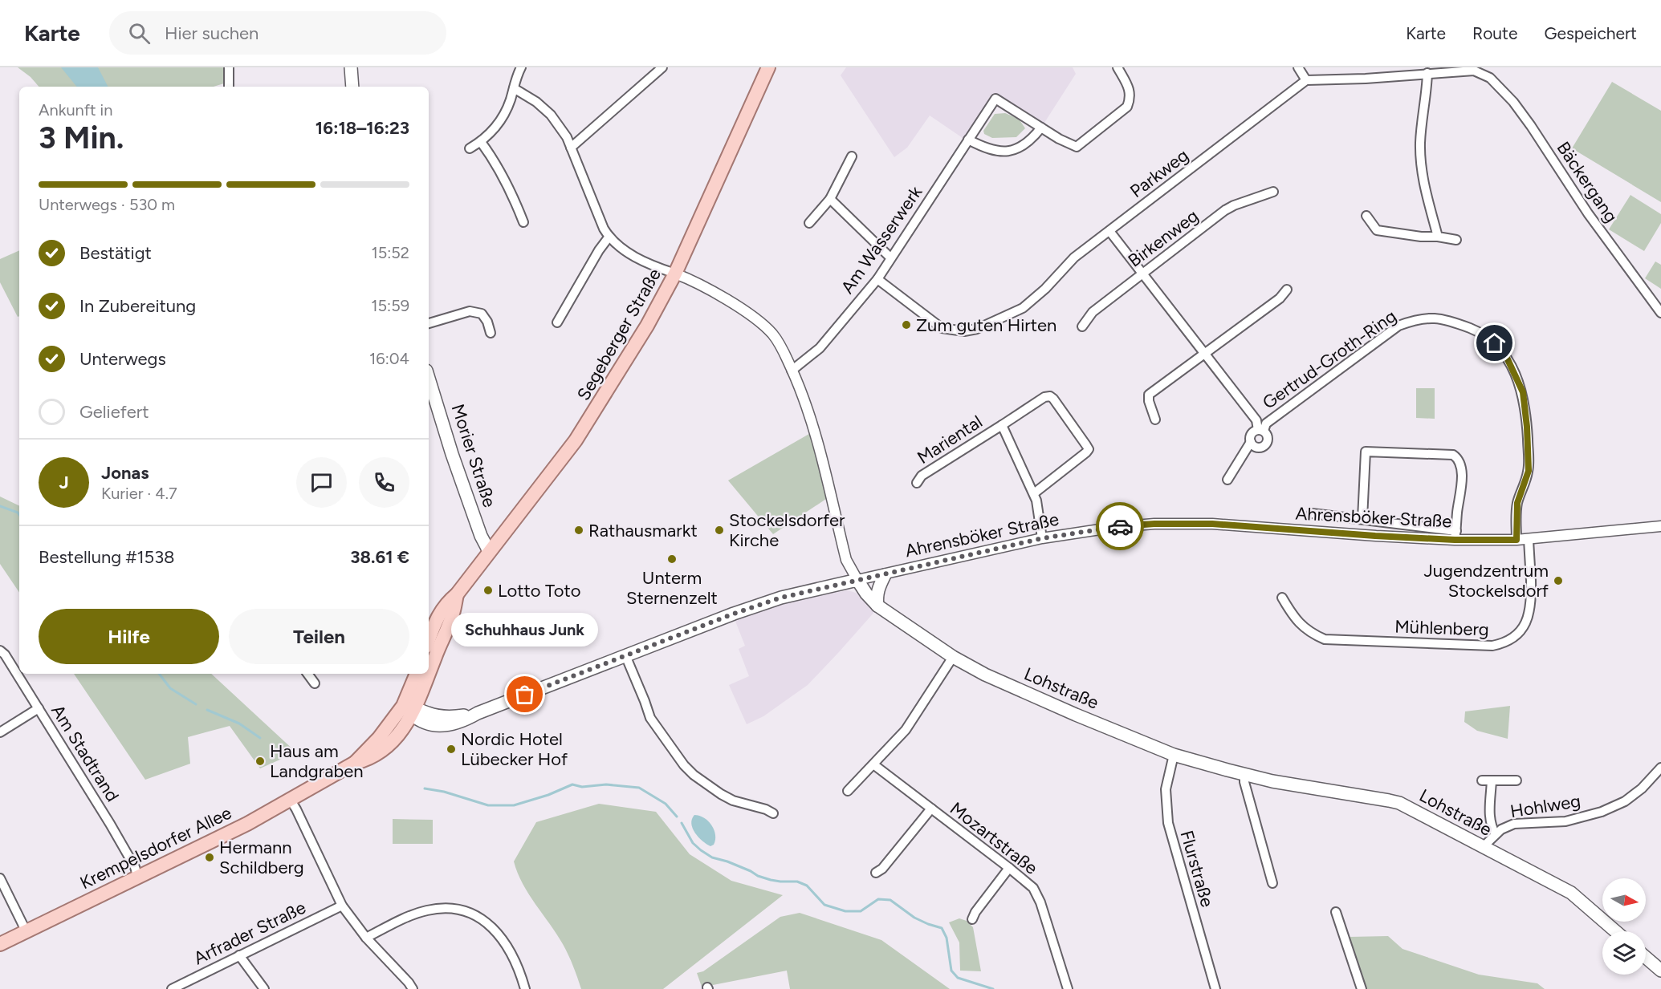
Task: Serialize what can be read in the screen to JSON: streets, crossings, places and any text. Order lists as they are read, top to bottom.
{
  "streets": {
    "main road": [
      "Segeberger Straße",
      "Morier Straße",
      "Ahrensböker Straße",
      "Lohstraße",
      "Krempelsdorfer Allee"
    ],
    "street": [
      "Parkweg",
      "Bäckergang",
      "Birkenweg",
      "Am Wasserwerk",
      "Gertrud-Groth-Ring",
      "Mariental",
      "Mühlenberg",
      "Am Stadtrand",
      "Hohlweg",
      "Mozartstraße",
      "Flurstraße",
      "Arfrader Straße"
    ]
  },
  "crossings": [
    ["Parkweg", "Am Wasserwerk"],
    ["Parkweg", "Gertrud-Groth-Ring"],
    ["Birkenweg", "Gertrud-Groth-Ring"],
    ["Segeberger Straße", "Morier Straße"],
    ["Segeberger Straße", "Ahrensböker Straße"],
    ["Segeberger Straße", "Krempelsdorfer Allee"],
    ["Gertrud-Groth-Ring", "Ahrensböker Straße"],
    ["Mariental", "Ahrensböker Straße"],
    ["Ahrensböker Straße", "Mühlenberg"],
    ["Ahrensböker Straße", "Lohstraße"],
    ["Lohstraße", "Hohlweg"],
    ["Lohstraße", "Flurstraße"],
    ["Am Stadtrand", "Krempelsdorfer Allee"]
  ],
  "places": [
    "Zum guten Hirten",
    "Rathausmarkt",
    "Stockelsdorfer Kirche",
    "Unterm Sternenzelt",
    "Jugendzentrum Stockelsdorf",
    "Lotto Toto",
    "Schuhhaus Junk",
    "Nordic Hotel Lübecker Hof",
    "Haus am Landgraben",
    "Hermann Schildberg"
  ],
  "north": "right",
  "page": {
    "header": "Karte",
    "search": "Hier suchen",
    "nav": ["Karte", "Route", "Gespeichert"],
    "heading": ["3 Min.", "Ankunft in", "16:18–16:23"],
    "panel": [
      "Jonas",
      "Kurier · 4.7",
      "Bestellung #1538",
      "38.61 €"
    ],
    "bar": "Unterwegs · 530 m",
    "list": [
      ["Bestätigt", "15:52"],
      ["In Zubereitung", "15:59"],
      ["Unterwegs", "16:04"],
      "Geliefert"
    ],
    "round": "J",
    "buttons": ["Hilfe", "Teilen"],
    "bubble": "Schuhhaus Junk"
  }
}
